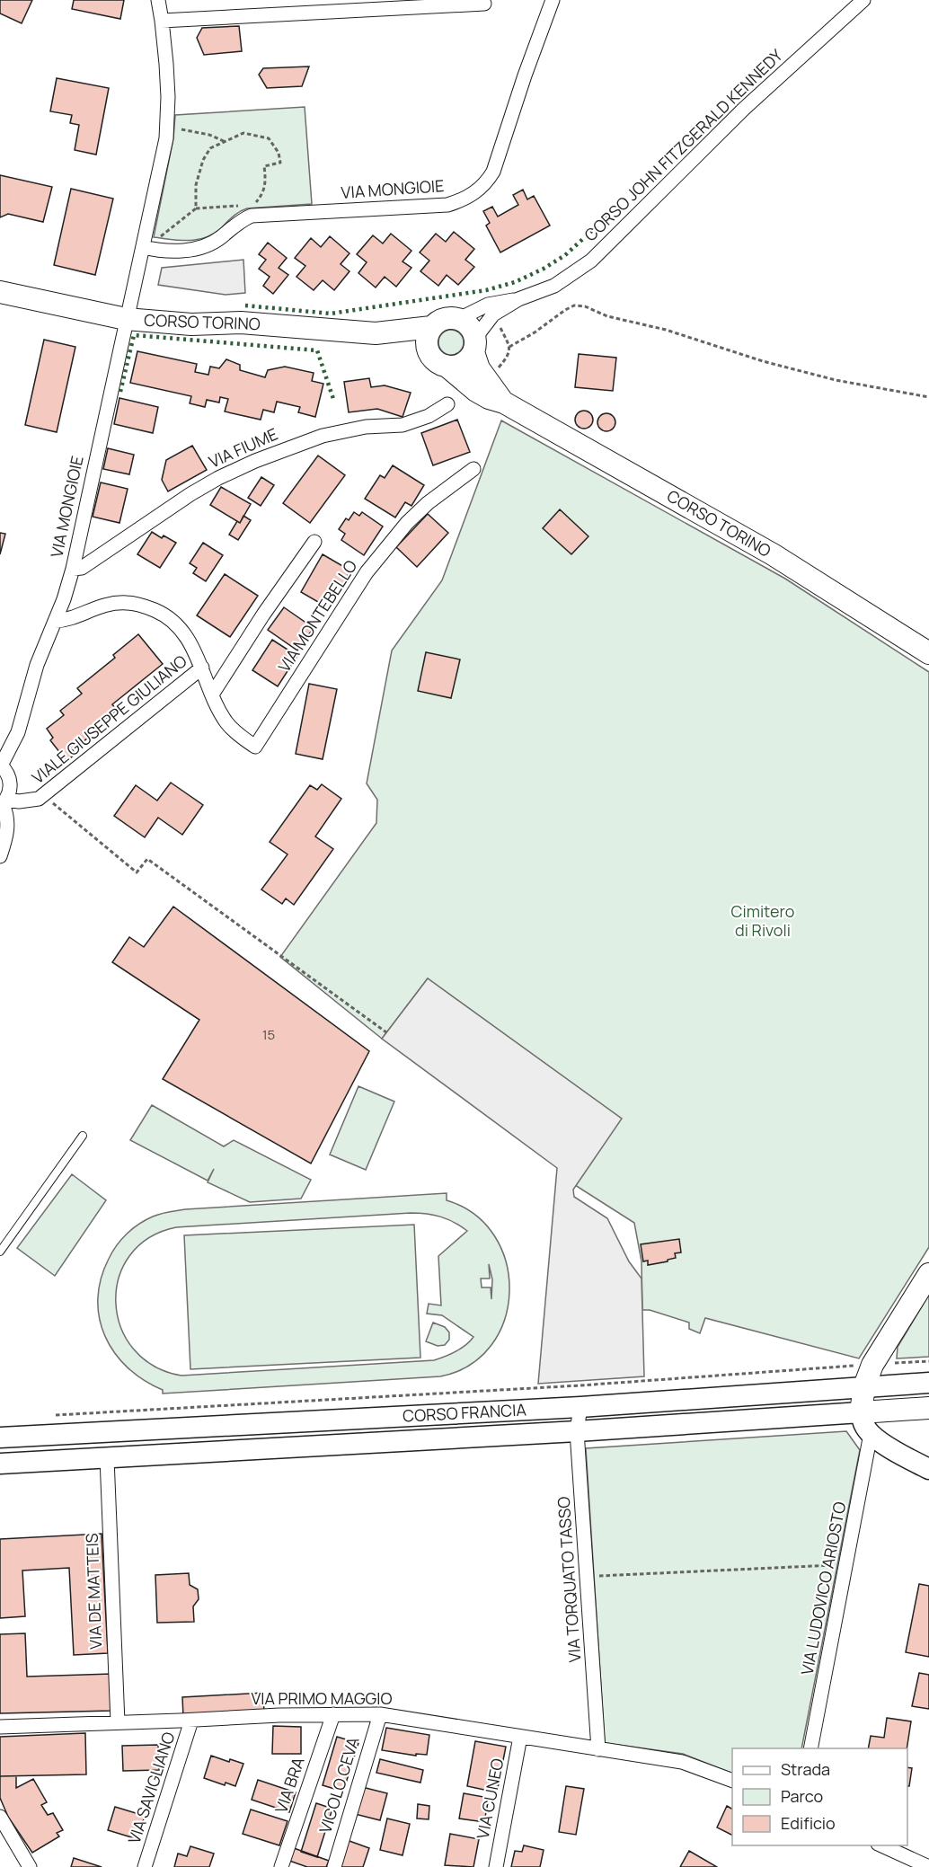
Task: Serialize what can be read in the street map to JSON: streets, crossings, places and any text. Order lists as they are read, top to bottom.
{
  "streets": {
    "main road": ["CORSO TORINO", "CORSO FRANCIA"],
    "street": [
      "CORSO JOHN FITZGERALD KENNEDY",
      "VIA MONGIOIE",
      "VIA FIUME",
      "VIA MONTEBELLO",
      "VIALE GIUSEPPE GIULIANO",
      "VIA TORQUATO TASSO",
      "VIA LUDOVICO ARIOSTO",
      "VIA DE MATTEIS",
      "VIA PRIMO MAGGIO",
      "VIA BRA",
      "VICOLO CEVA",
      "VIA SAVIGLIANO",
      "VIA CUNEO"
    ]
  },
  "crossings": [
    ["CORSO JOHN FITZGERALD KENNEDY", "CORSO TORINO"],
    ["VIA MONGIOIE", "CORSO TORINO"],
    ["VIA MONGIOIE", "VIA FIUME"],
    ["VIA MONGIOIE", "VIA MONTEBELLO"],
    ["VIA MONTEBELLO", "VIALE GIUSEPPE GIULIANO"],
    ["CORSO FRANCIA", "VIA TORQUATO TASSO"],
    ["CORSO FRANCIA", "VIA DE MATTEIS"],
    ["VIA TORQUATO TASSO", "VIA PRIMO MAGGIO"],
    ["VIA DE MATTEIS", "VIA PRIMO MAGGIO"],
    ["VIA PRIMO MAGGIO", "VIA BRA"],
    ["VIA PRIMO MAGGIO", "VICOLO CEVA"],
    ["VIA PRIMO MAGGIO", "VIA SAVIGLIANO"],
    ["VIA PRIMO MAGGIO", "VIA CUNEO"]
  ],
  "parks": ["Cimitero di Rivoli"],
  "house_numbers": ["15"],
  "legend": ["Strada", "Parco", "Edificio"]
}
